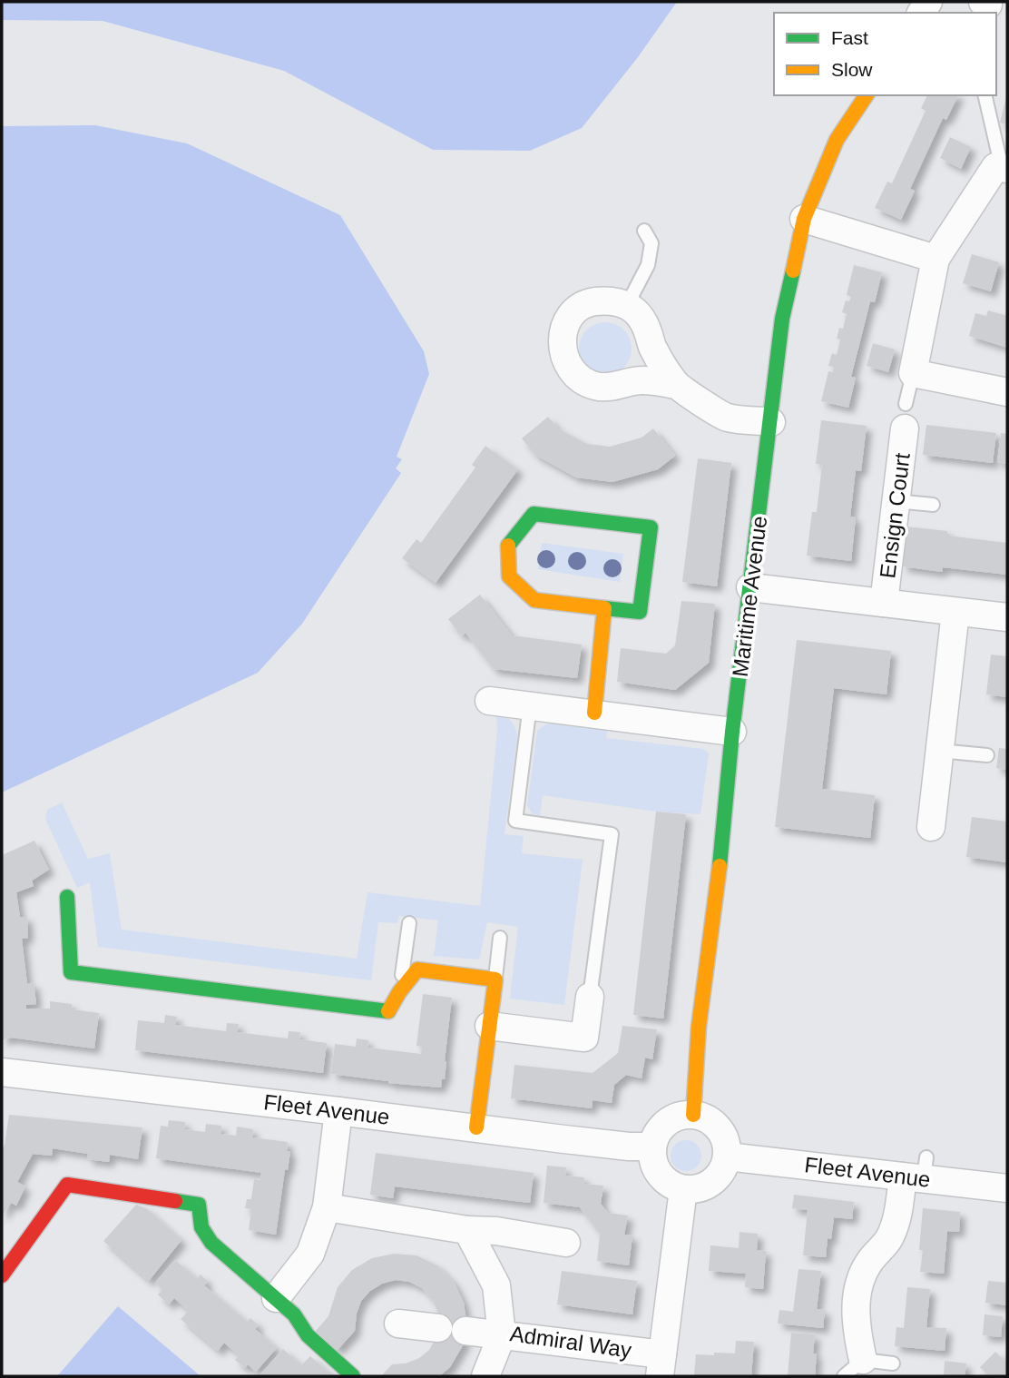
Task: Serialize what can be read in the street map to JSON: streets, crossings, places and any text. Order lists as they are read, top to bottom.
{
  "streets": {
    "street": [
      "Ensign Court",
      "Maritime Avenue",
      "Fleet Avenue",
      "Admiral Way"
    ]
  },
  "crossings": [
    ["Ensign Court", "Maritime Avenue"],
    ["Maritime Avenue", "Fleet Avenue"]
  ],
  "legend": ["Fast", "Slow"]
}
